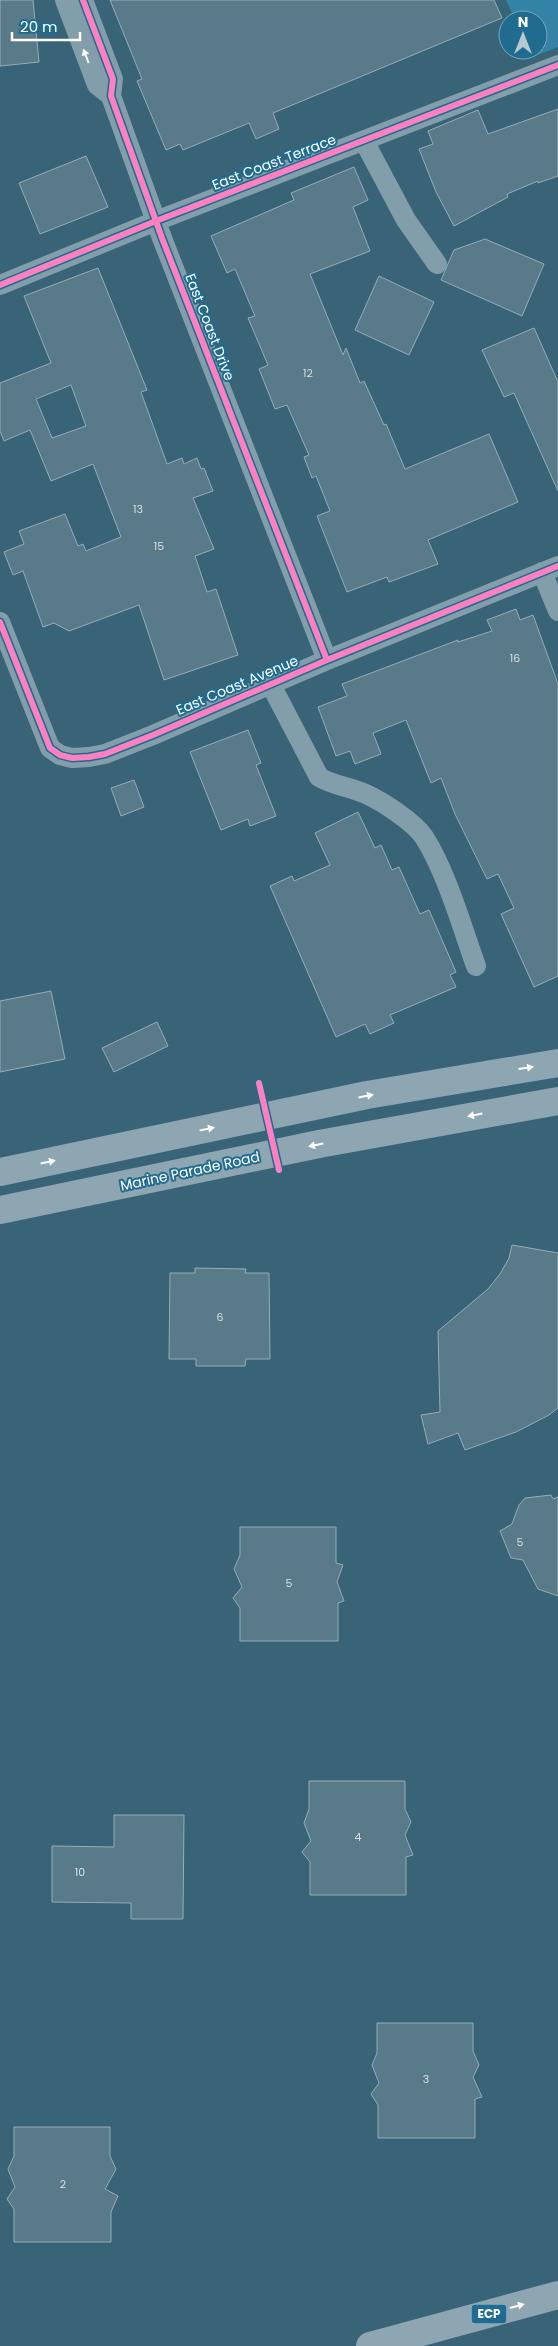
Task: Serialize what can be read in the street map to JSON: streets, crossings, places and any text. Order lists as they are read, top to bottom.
{
  "streets": {
    "highway": ["ECP"],
    "main road": ["Marine Parade Road"],
    "street": ["East Coast Terrace", "East Coast Drive", "East Coast Avenue"]
  },
  "crossings": [
    ["East Coast Terrace", "East Coast Drive"],
    ["East Coast Drive", "East Coast Avenue"]
  ],
  "house_numbers": [
    "12",
    "13",
    "15",
    "16",
    "6",
    "5",
    "5",
    "4",
    "10",
    "3",
    "2"
  ],
  "scale_bar": "20 m",
  "north": "top"
}
